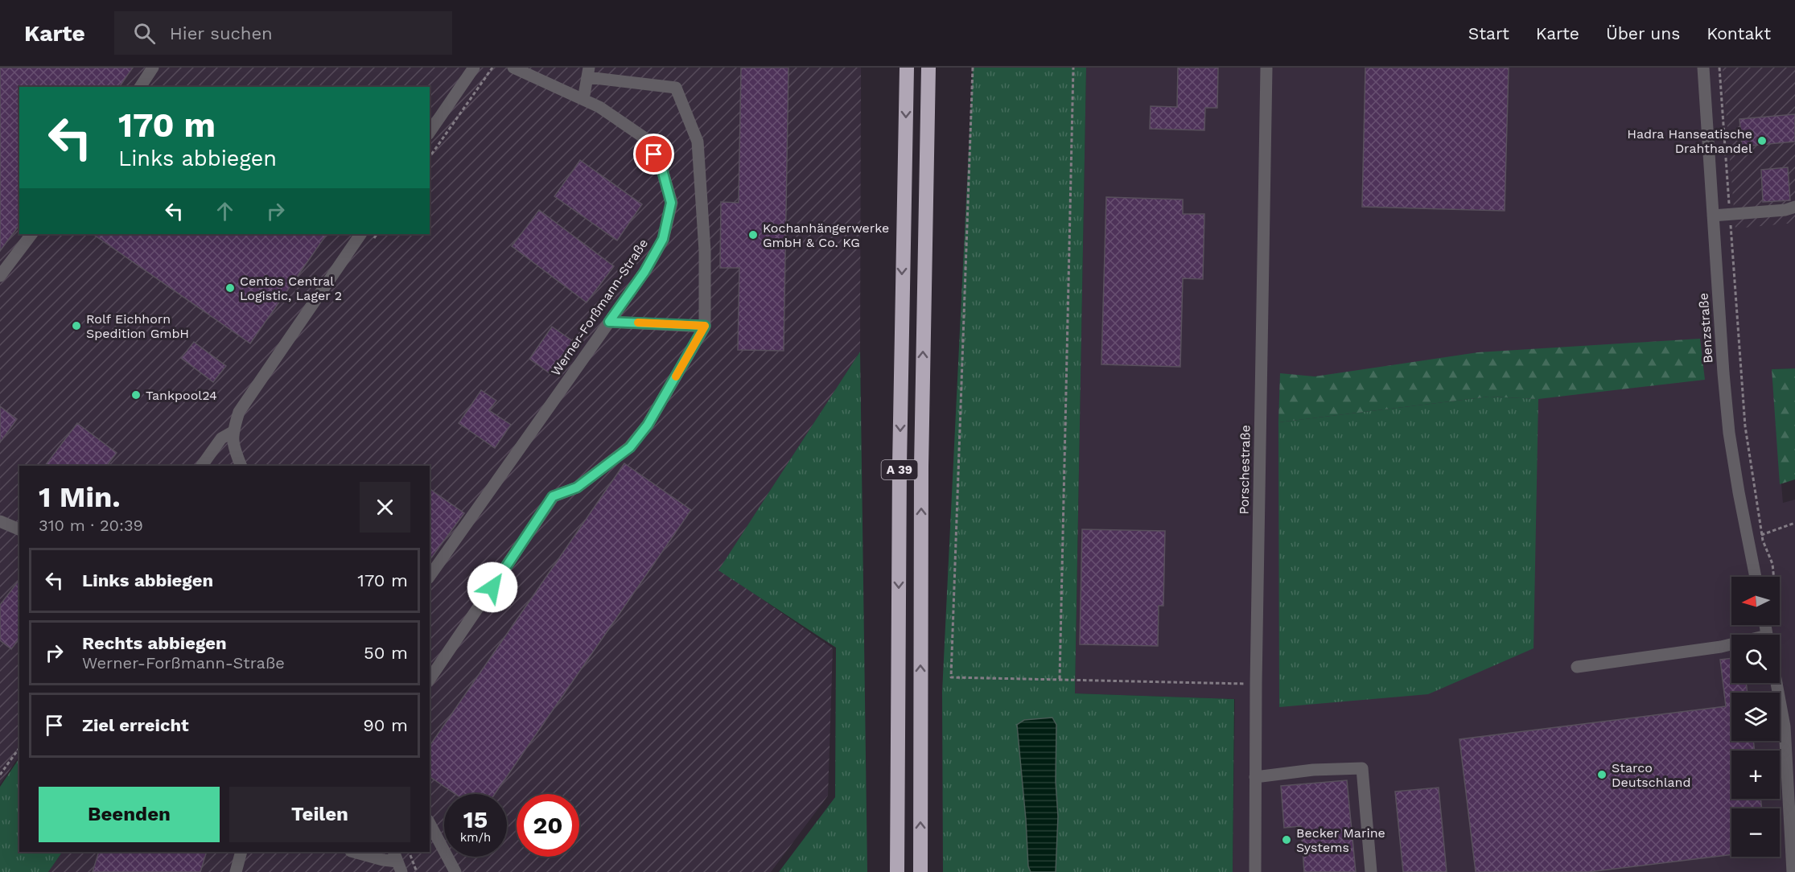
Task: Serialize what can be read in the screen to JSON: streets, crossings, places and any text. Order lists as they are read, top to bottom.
{
  "streets": {
    "highway": ["A 39"],
    "street": ["Werner-Forßmann-Straße", "Benzstraße", "Porschestraße"]
  },
  "places": [
    "Hadra Hanseatische Drahthandel",
    "Kochanhängerwerke GmbH & Co. KG",
    "Centos Central Logistic, Lager 2",
    "Rolf Eichhorn Spedition GmbH",
    "Tankpool24",
    "Starco Deutschland",
    "Becker Marine Systems"
  ],
  "north": "left",
  "page": {
    "header": "Karte",
    "search": "Hier suchen",
    "nav": [
      "Start",
      "Karte",
      "Über uns",
      "Kontakt"
    ],
    "turn": ["170 m", "Links abbiegen"],
    "heading": ["1 Min.", "310 m · 20:39"],
    "list": [
      {
        "name": "Links abbiegen",
        "value": "170 m"
      },
      {
        "name": "Rechts abbiegen",
        "note": "Werner-Forßmann-Straße",
        "value": "50 m"
      },
      {
        "name": "Ziel erreicht",
        "value": "90 m"
      }
    ],
    "map_buttons": ["+", "−"],
    "buttons": ["Beenden", "Teilen"],
    "speed": "15 km/h",
    "limit": "20"
  }
}
